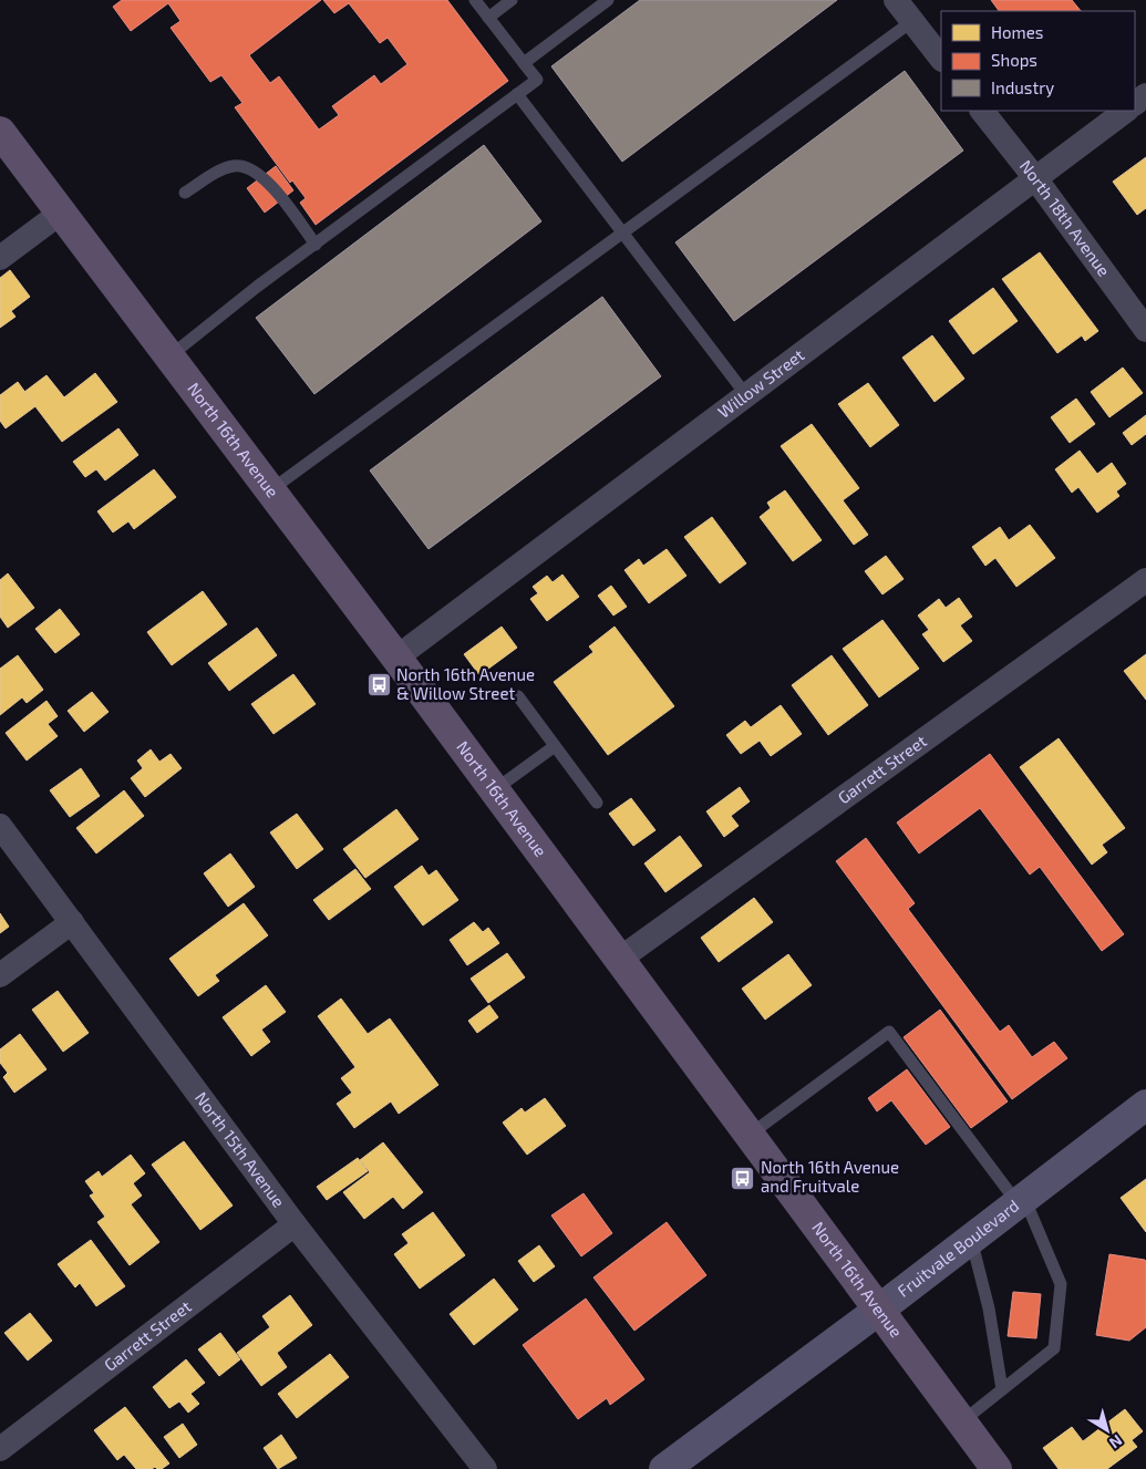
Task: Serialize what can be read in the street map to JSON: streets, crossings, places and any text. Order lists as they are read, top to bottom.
{
  "streets": {
    "main road": ["North 16th Avenue", "Fruitvale Boulevard"],
    "street": [
      "North 18th Avenue",
      "Willow Street",
      "Garrett Street",
      "North 15th Avenue"
    ]
  },
  "crossings": [
    ["North 18th Avenue", "Willow Street"],
    ["Willow Street", "North 16th Avenue"],
    ["North 16th Avenue", "Garrett Street"],
    ["North 16th Avenue", "Fruitvale Boulevard"],
    ["Garrett Street", "North 15th Avenue"]
  ],
  "places": {
    "bus stop": ["North 16th Avenue & Willow Street", "North 16th Avenue and Fruitvale"]
  },
  "legend": ["Homes", "Shops", "Industry"],
  "north": "bottom right"
}
